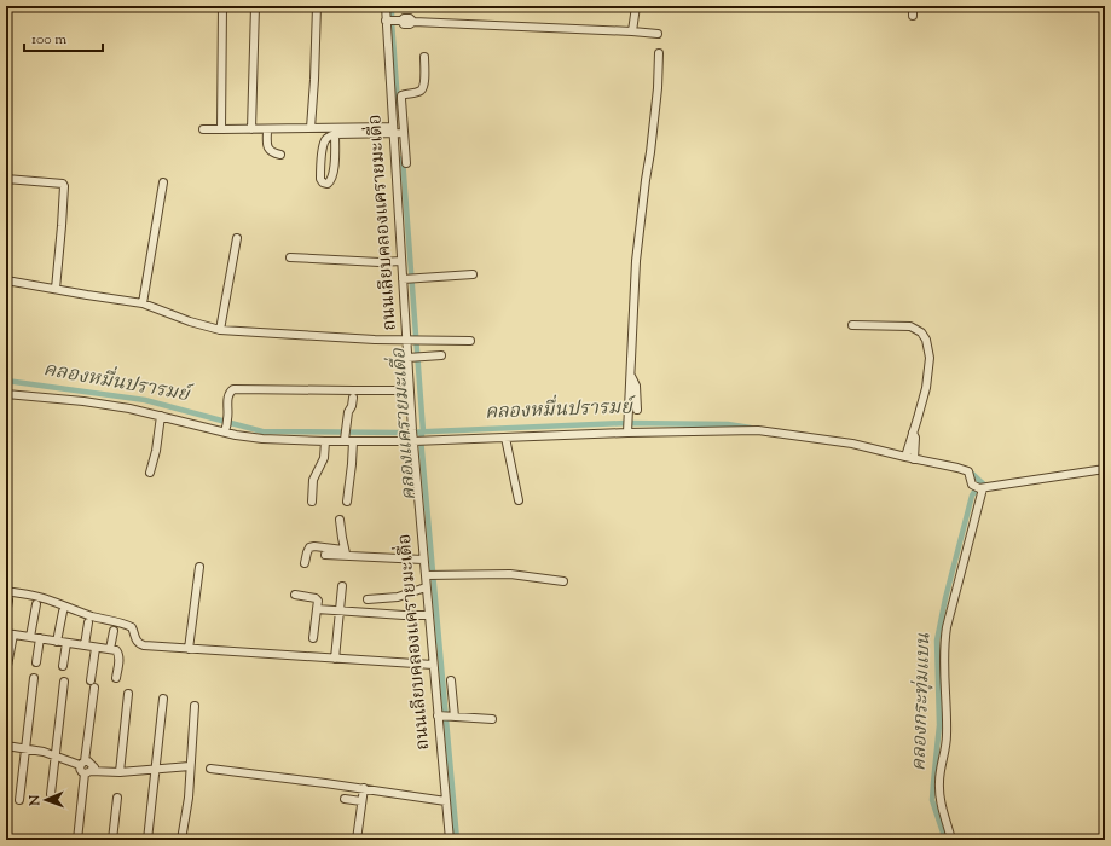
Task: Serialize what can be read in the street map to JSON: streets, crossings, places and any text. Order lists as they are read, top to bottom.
{
  "streets": {
    "street": ["ถนนเลียบคลองแครายมะเดื่อ"]
  },
  "water": ["คลองหมื่นปรารมย์", "คลองแครายมะเดื่อ", "คลองกระทุ่มแบน"],
  "scale_bar": "100 m",
  "north": "left"
}
